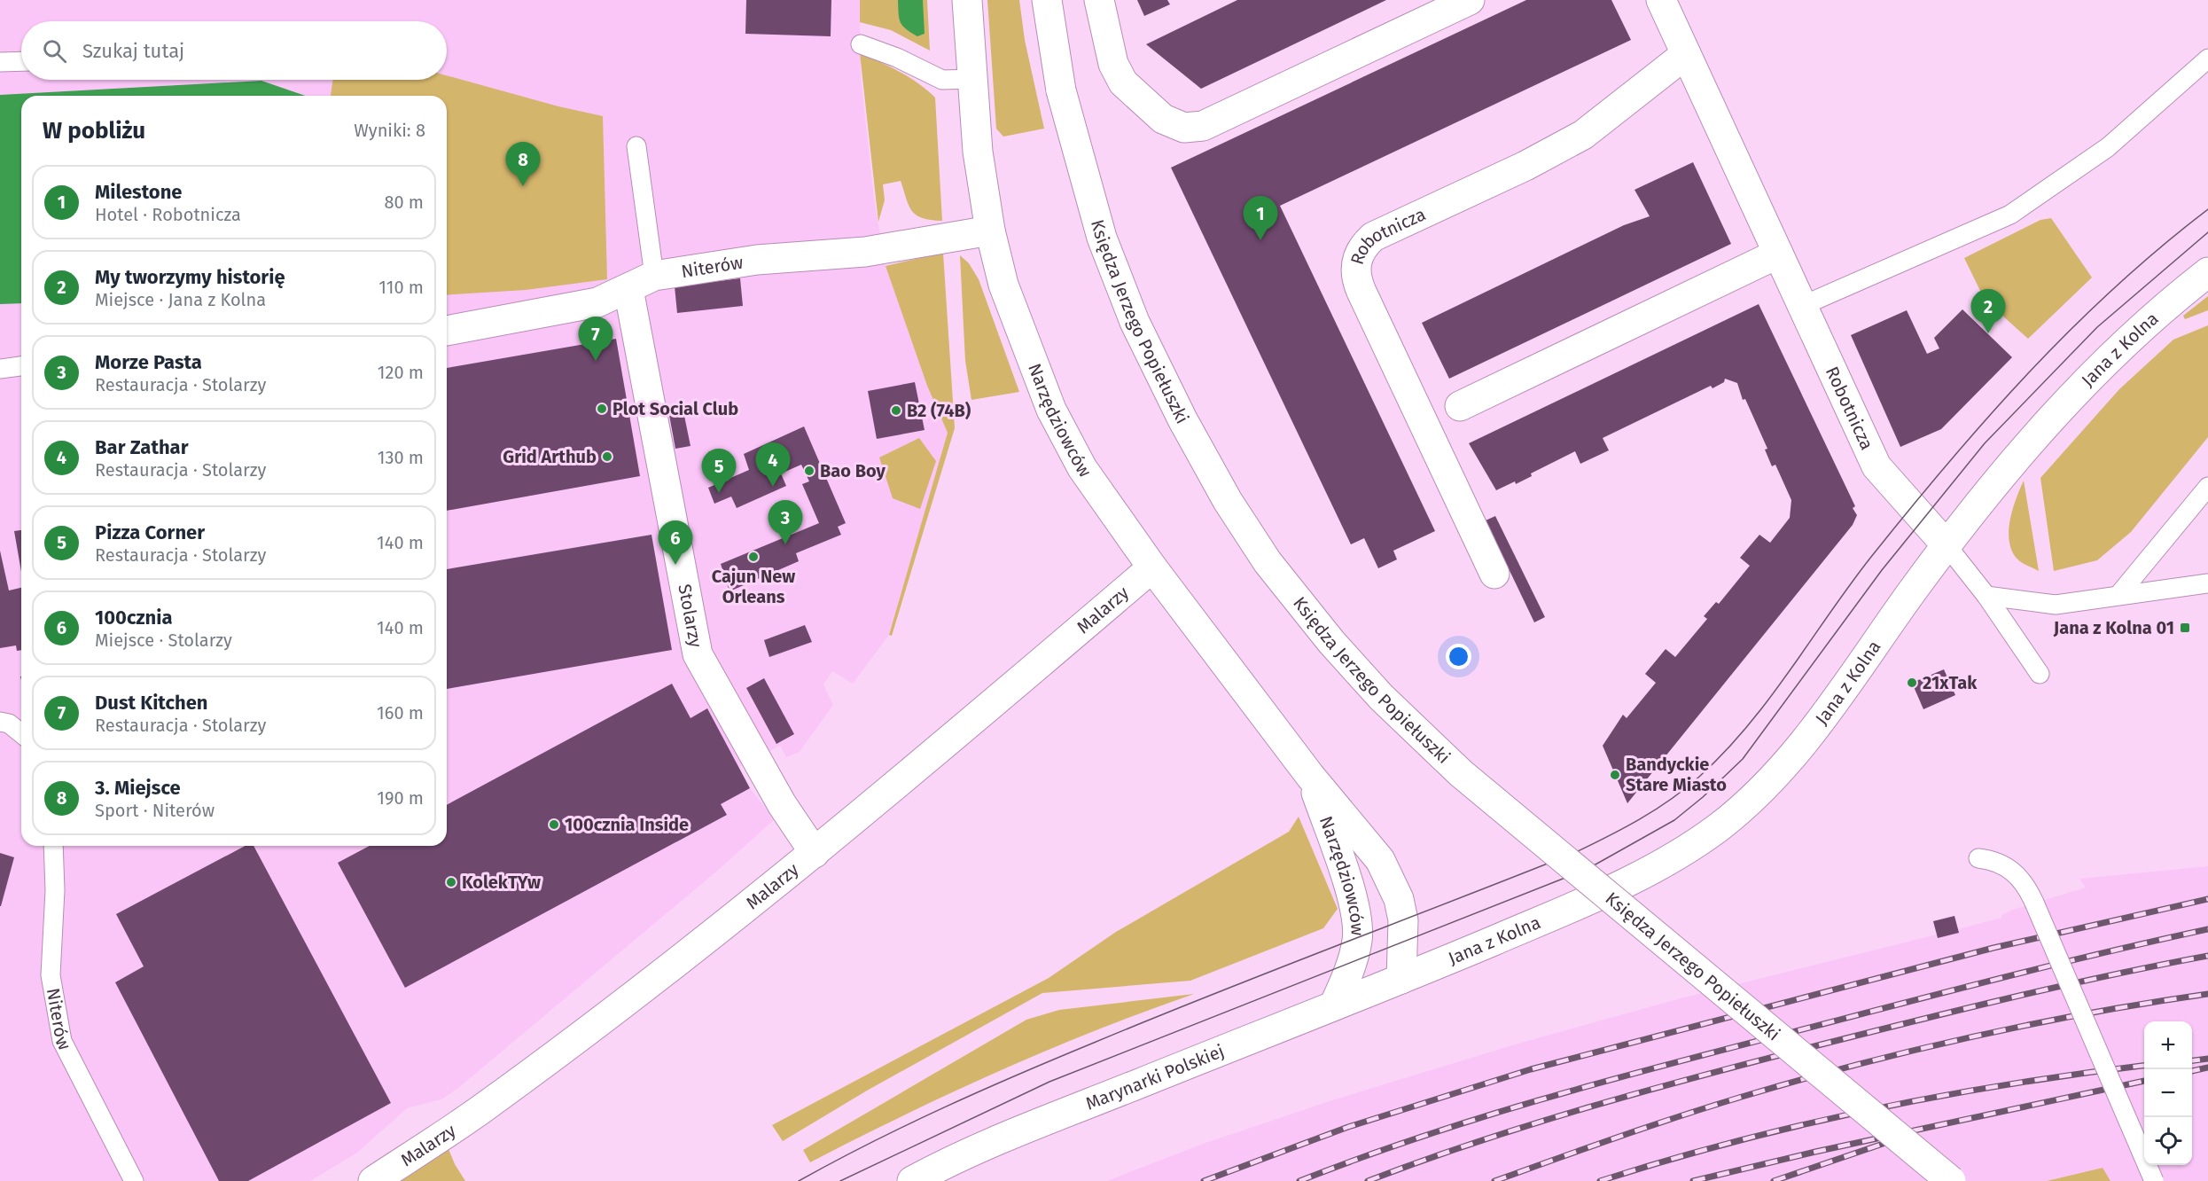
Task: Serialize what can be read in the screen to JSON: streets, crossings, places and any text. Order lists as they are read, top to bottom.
{
  "streets": {
    "street": [
      "Robotnicza",
      "Niterów",
      "Księdza Jerzego Popiełuszki",
      "Jana z Kolna",
      "Narzędziowców",
      "Malarzy",
      "Stolarzy",
      "Marynarki Polskiej"
    ]
  },
  "crossings": [
    ["Robotnicza", "Jana z Kolna"],
    ["Niterów", "Narzędziowców"],
    ["Niterów", "Stolarzy"],
    ["Jana z Kolna", "Narzędziowców"],
    ["Jana z Kolna", "Marynarki Polskiej"],
    ["Narzędziowców", "Malarzy"],
    ["Narzędziowców", "Marynarki Polskiej"],
    ["Malarzy", "Stolarzy"]
  ],
  "places": {
    "other": [
      "Plot Social Club",
      "B2 (74B)",
      "Grid Arthub",
      "Bao Boy",
      "Cajun New Orleans",
      "21xTak",
      "Bandyckie Stare Miasto",
      "100cznia Inside",
      "KolekTYw"
    ],
    "transit": ["Jana z Kolna 01"]
  },
  "page": {
    "search": "Szukaj tutaj",
    "heading": ["W pobliżu", "Wyniki: 8"],
    "pins": [
      "8",
      "1",
      "2",
      "7",
      "4",
      "5",
      "3",
      "6"
    ],
    "list": [
      {
        "mark": "1",
        "name": "Milestone",
        "note": "Hotel · Robotnicza",
        "value": "80 m"
      },
      {
        "mark": "2",
        "name": "My tworzymy historię",
        "note": "Miejsce · Jana z Kolna",
        "value": "110 m"
      },
      {
        "mark": "3",
        "name": "Morze Pasta",
        "note": "Restauracja · Stolarzy",
        "value": "120 m"
      },
      {
        "mark": "4",
        "name": "Bar Zathar",
        "note": "Restauracja · Stolarzy",
        "value": "130 m"
      },
      {
        "mark": "5",
        "name": "Pizza Corner",
        "note": "Restauracja · Stolarzy",
        "value": "140 m"
      },
      {
        "mark": "6",
        "name": "100cznia",
        "note": "Miejsce · Stolarzy",
        "value": "140 m"
      },
      {
        "mark": "7",
        "name": "Dust Kitchen",
        "note": "Restauracja · Stolarzy",
        "value": "160 m"
      },
      {
        "mark": "8",
        "name": "3. Miejsce",
        "note": "Sport · Niterów",
        "value": "190 m"
      }
    ],
    "map_buttons": ["+", "−"]
  }
}
